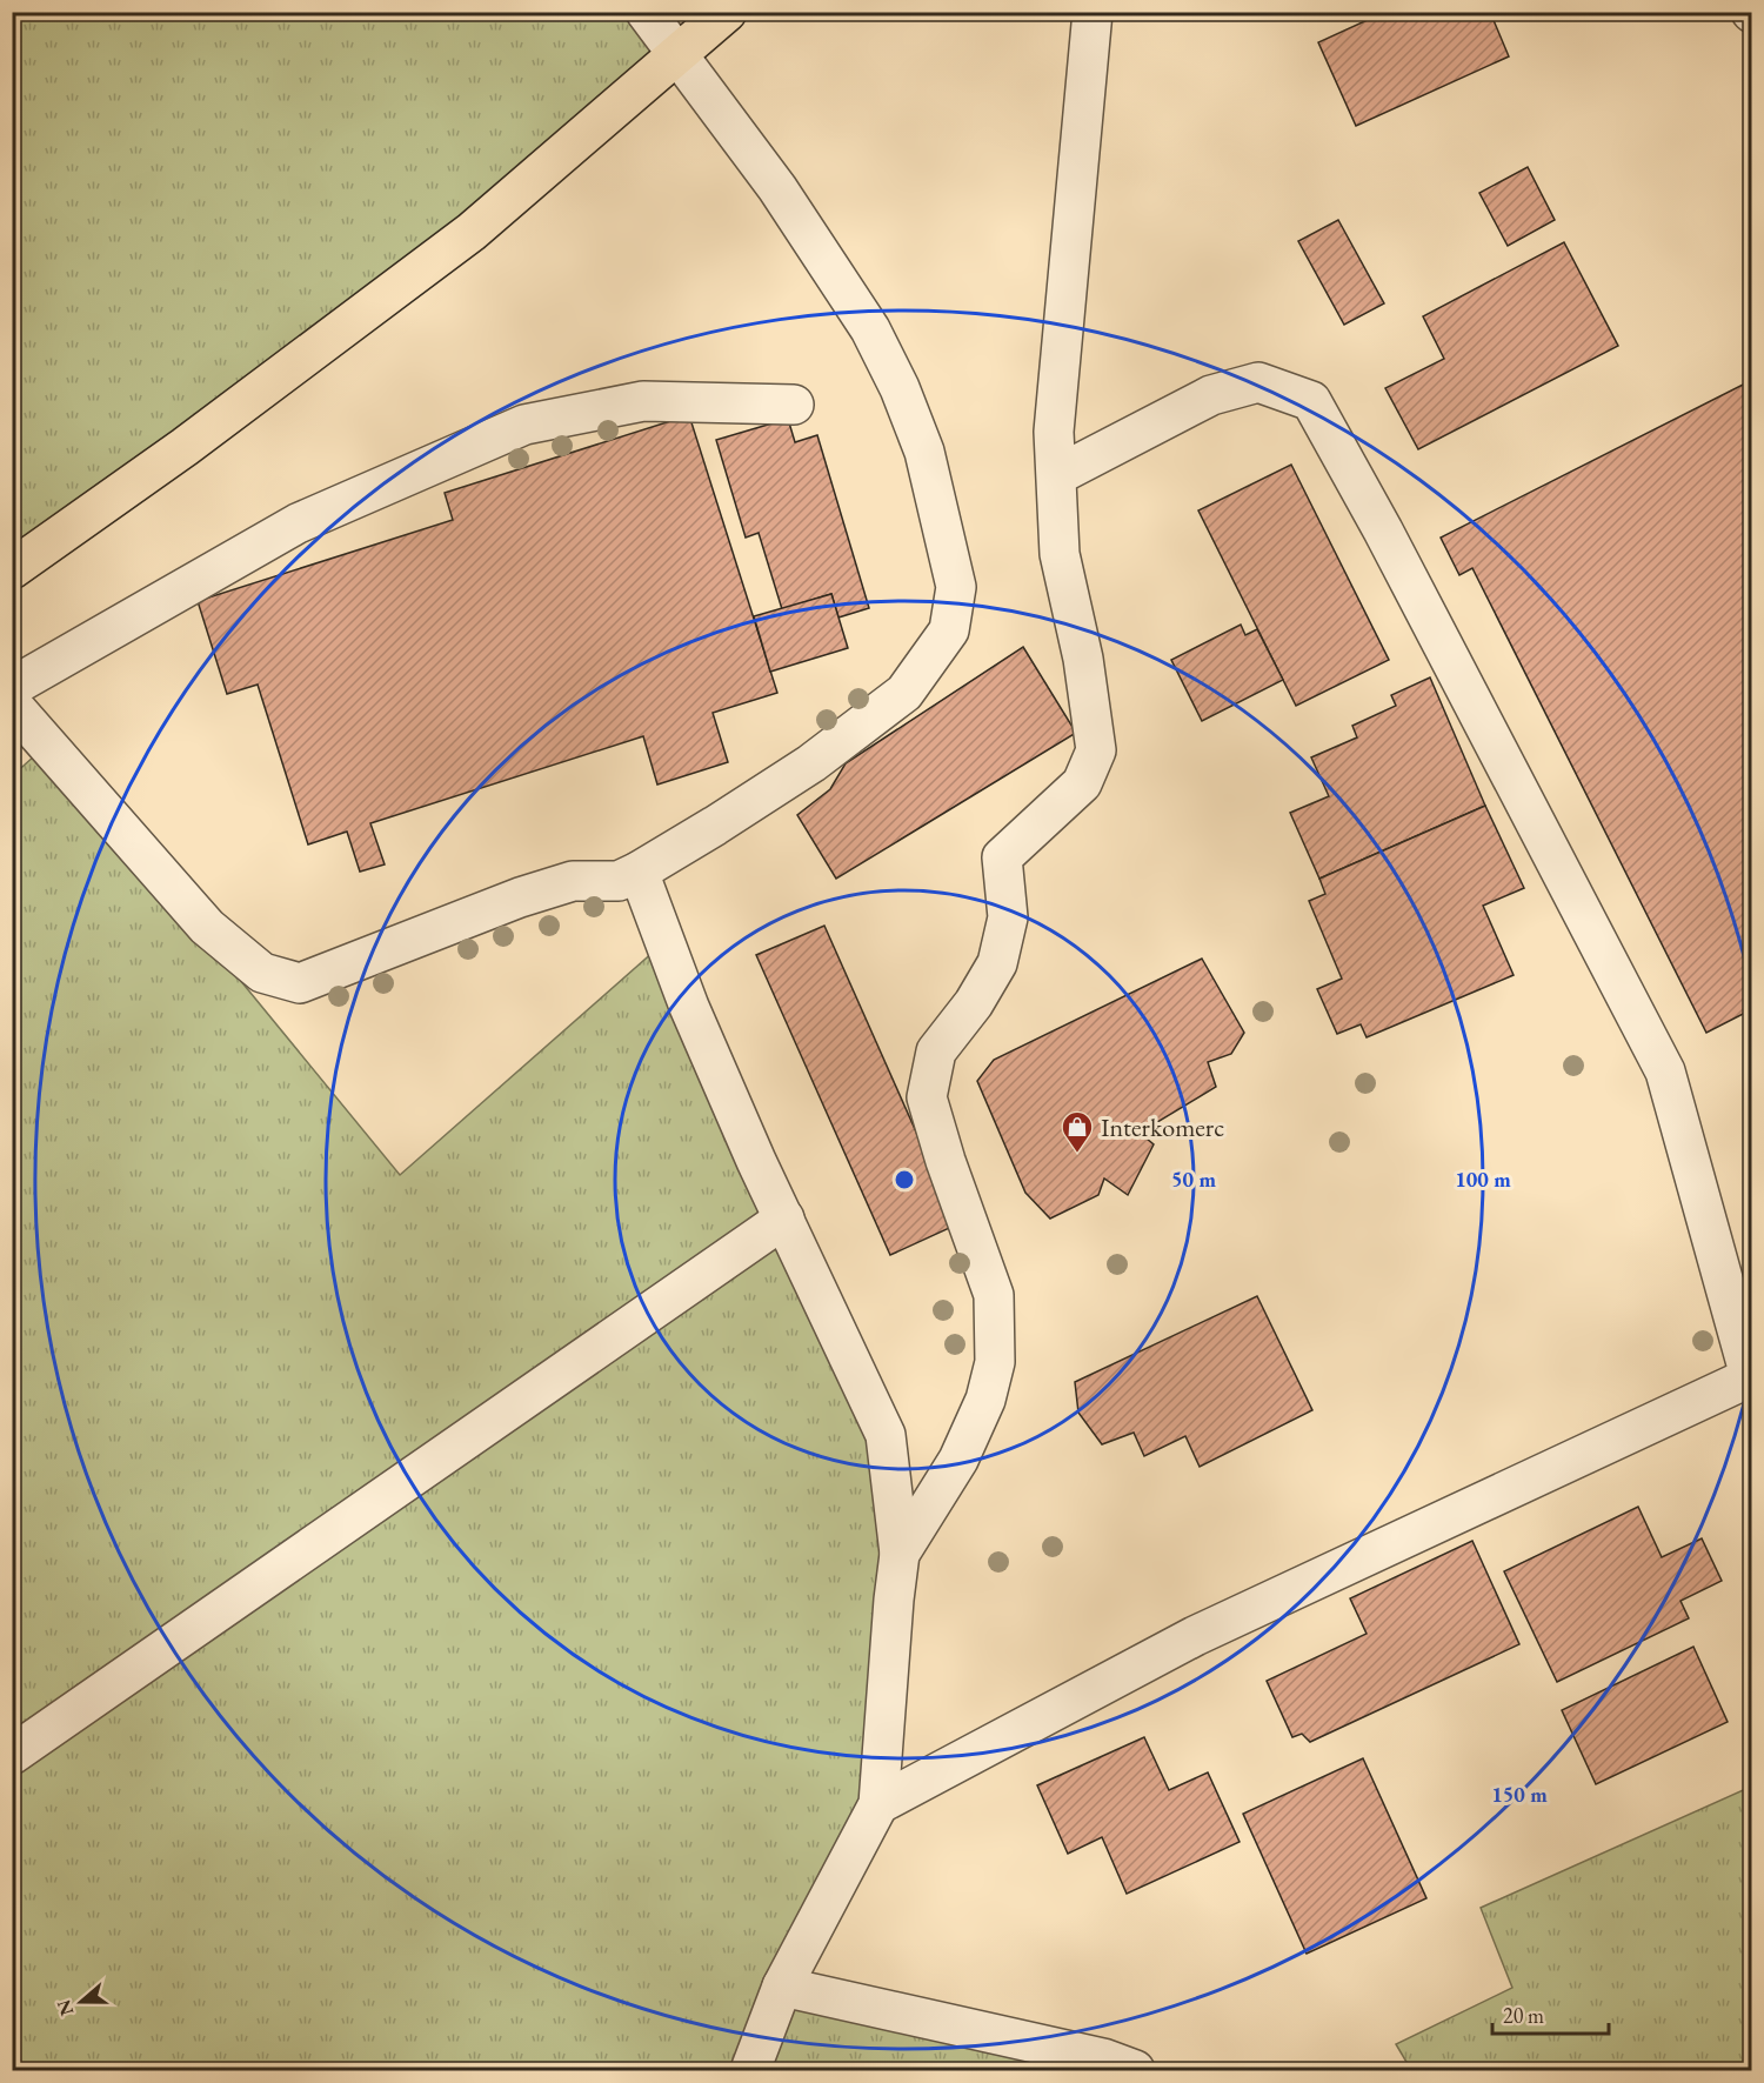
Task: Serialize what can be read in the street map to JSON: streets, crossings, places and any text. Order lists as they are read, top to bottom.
{
  "places": {
    "shop": ["Interkomerc"]
  },
  "scale_bar": "20 m",
  "north": "left",
  "rings": ["50 m", "100 m", "150 m"]
}
